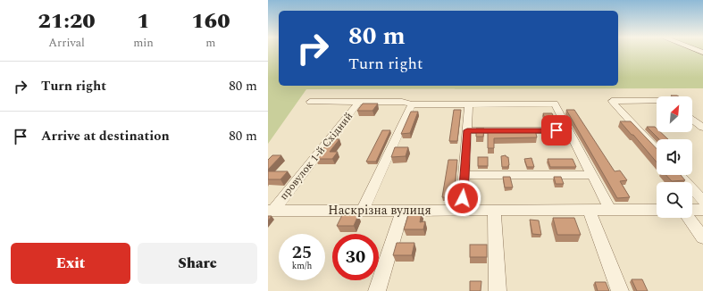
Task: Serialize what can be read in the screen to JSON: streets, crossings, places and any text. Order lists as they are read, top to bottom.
{
  "streets": {
    "street": ["провулок 1-й Східний", "Наскрізна вулиця"]
  },
  "crossings": [
    ["провулок 1-й Східний", "Наскрізна вулиця"]
  ],
  "north": "top right",
  "page": {
    "eta": [
      "21:20",
      "Arrival",
      "1",
      "min",
      "160",
      "m"
    ],
    "turn": ["80 m", "Turn right"],
    "list": [
      {
        "name": "Turn right",
        "value": "80 m"
      },
      {
        "name": "Arrive at destination",
        "value": "80 m"
      }
    ],
    "speed": "25 km/h",
    "limit": "30",
    "buttons": ["Exit", "Share"]
  }
}
